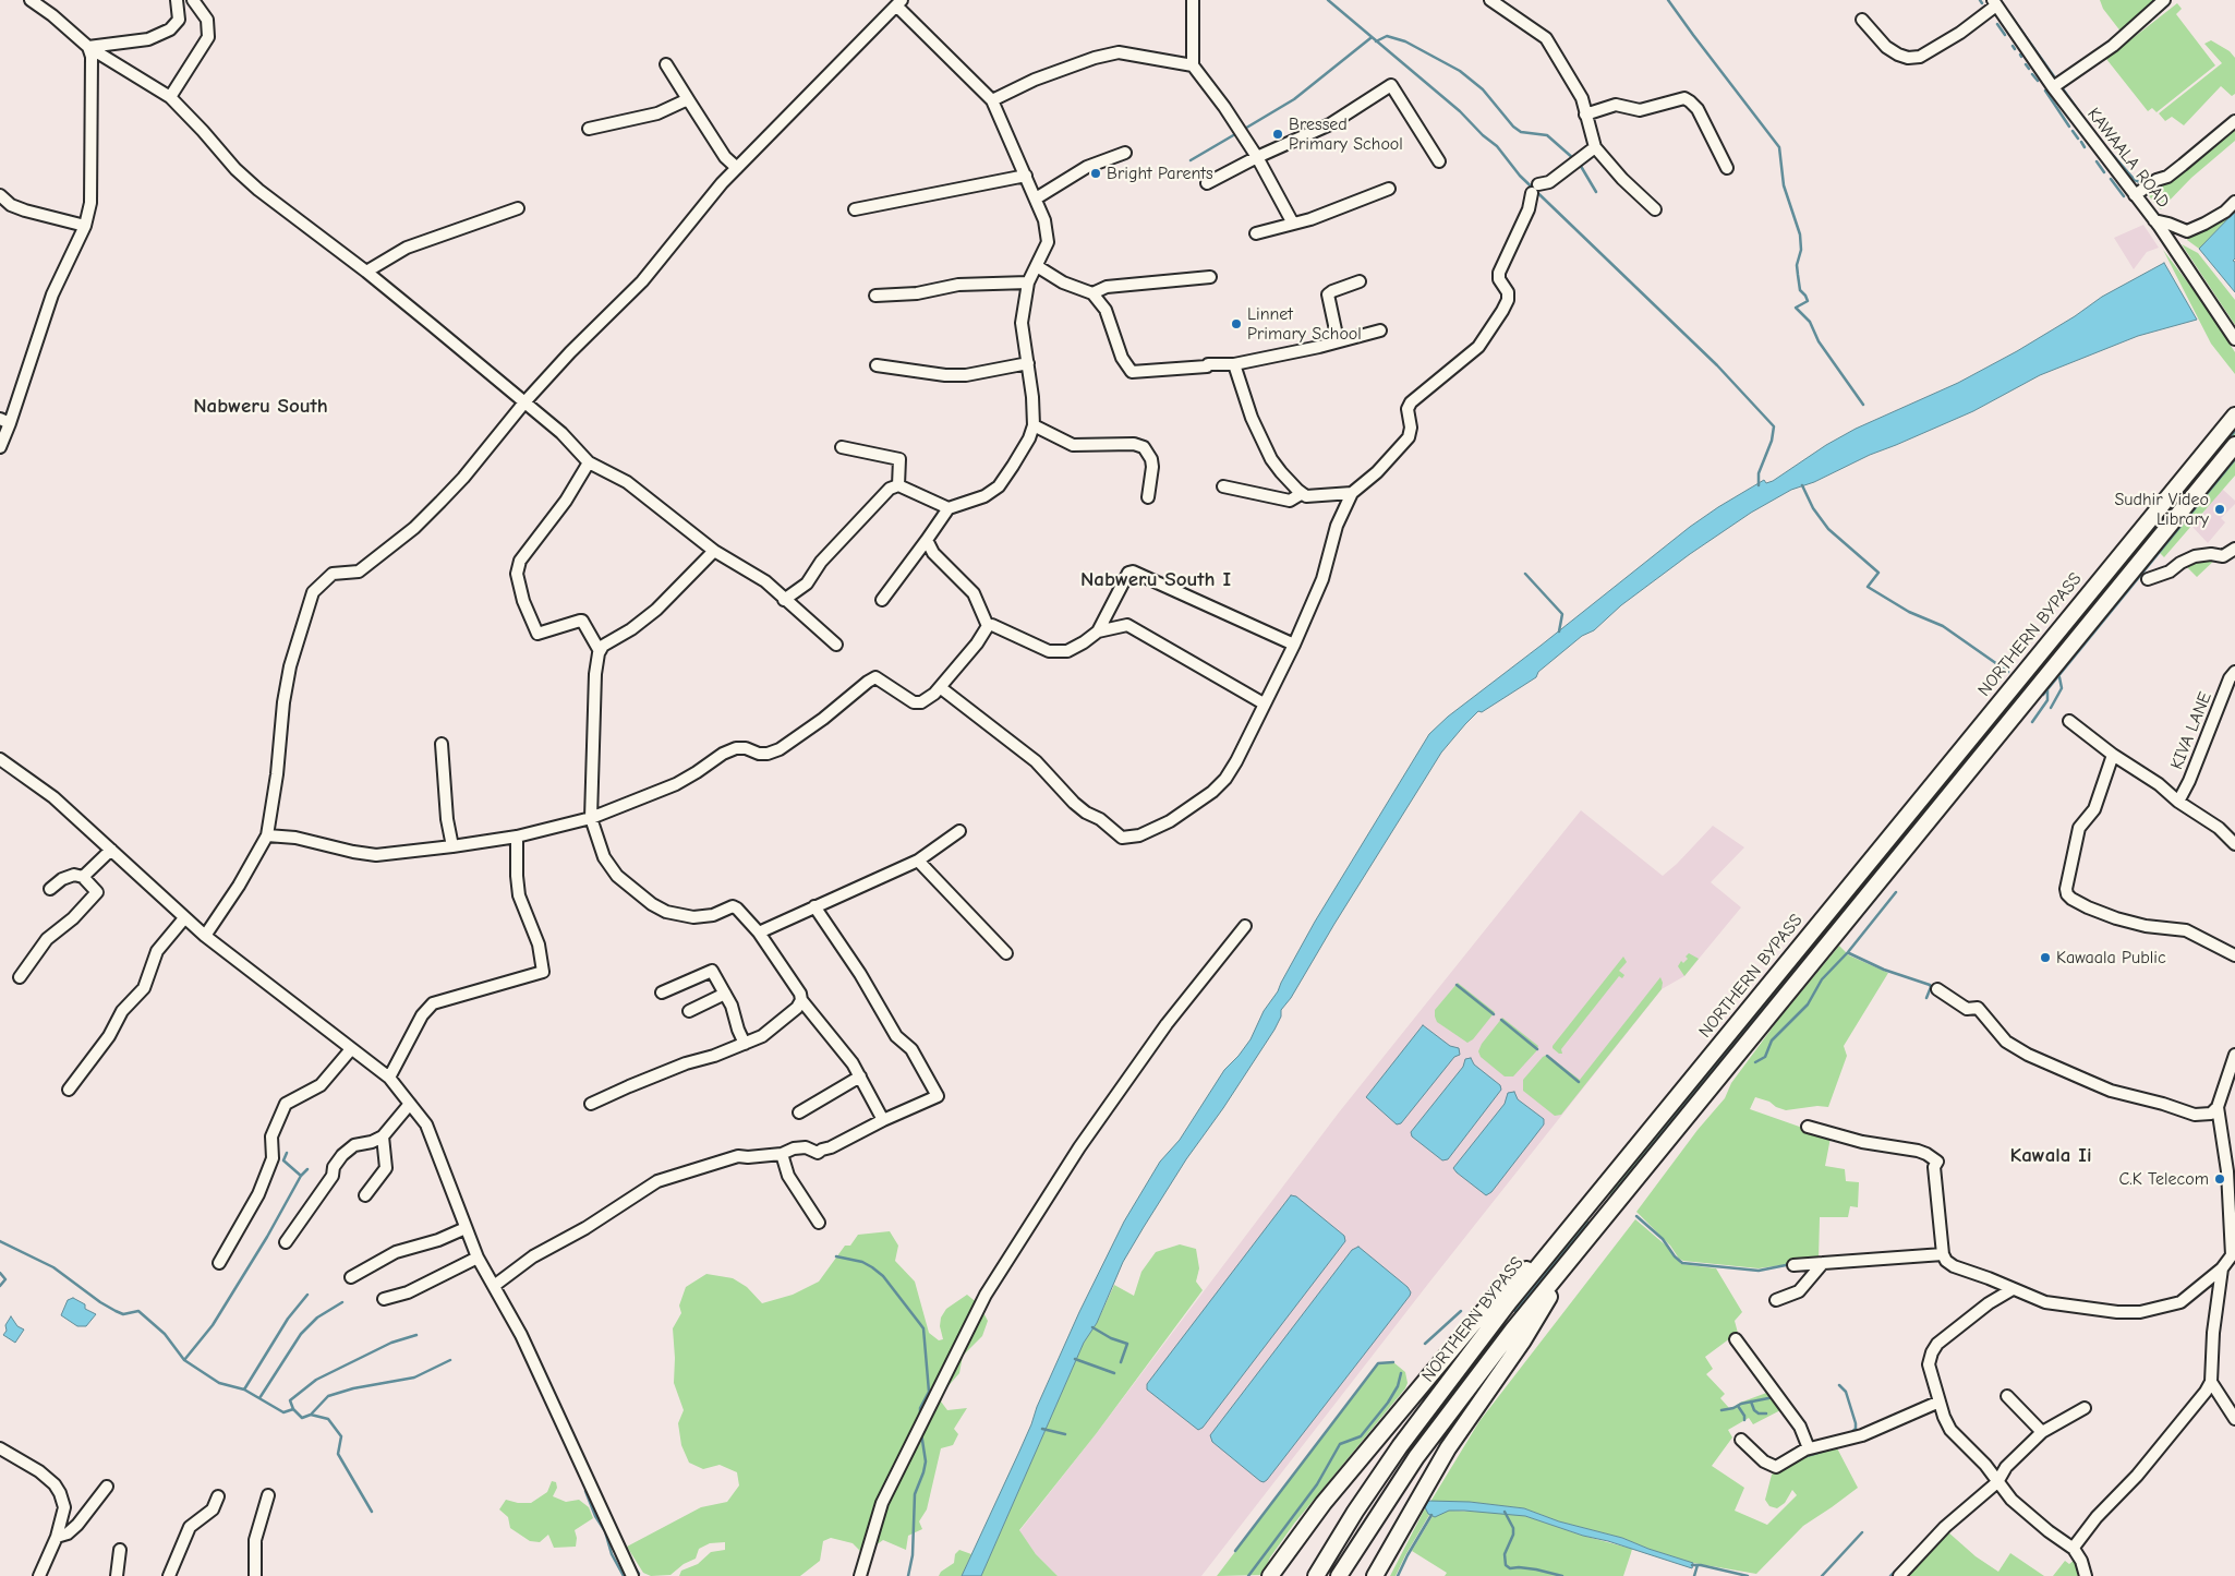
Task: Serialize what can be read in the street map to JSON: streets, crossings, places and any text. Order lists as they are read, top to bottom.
{
  "streets": {
    "highway": ["NORTHERN BYPASS"],
    "street": ["KAWAALA ROAD", "KIVA LANE"]
  },
  "districts": ["Nabweru South", "Nabweru South I", "Kawala Ii"],
  "places": [
    "Bressed Primary School",
    "Bright Parents",
    "Linnet Primary School",
    "Sudhir Video Library",
    "Kawaala Public",
    "C.K Telecom"
  ]
}
